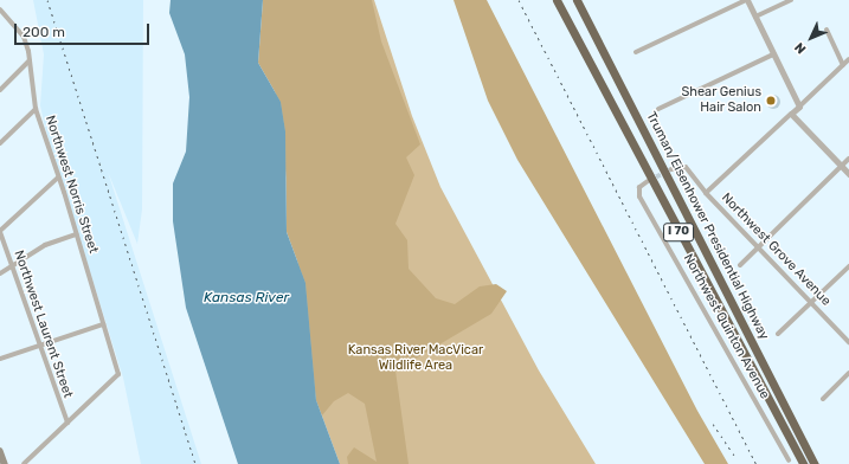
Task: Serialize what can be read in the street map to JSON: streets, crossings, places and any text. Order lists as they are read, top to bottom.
{
  "streets": {
    "highway": ["Truman/Eisenhower Presidential Highway", "I 70"],
    "street": [
      "Northwest Norris Street",
      "Northwest Grove Avenue",
      "Northwest Laurent Street",
      "Northwest Quinton Avenue"
    ]
  },
  "crossings": [
    ["Northwest Norris Street", "Northwest Laurent Street"]
  ],
  "water": ["Kansas River"],
  "parks": ["Kansas River MacVicar Wildlife Area"],
  "places": ["Shear Genius Hair Salon"],
  "scale_bar": "200 m",
  "north": "bottom left"
}
